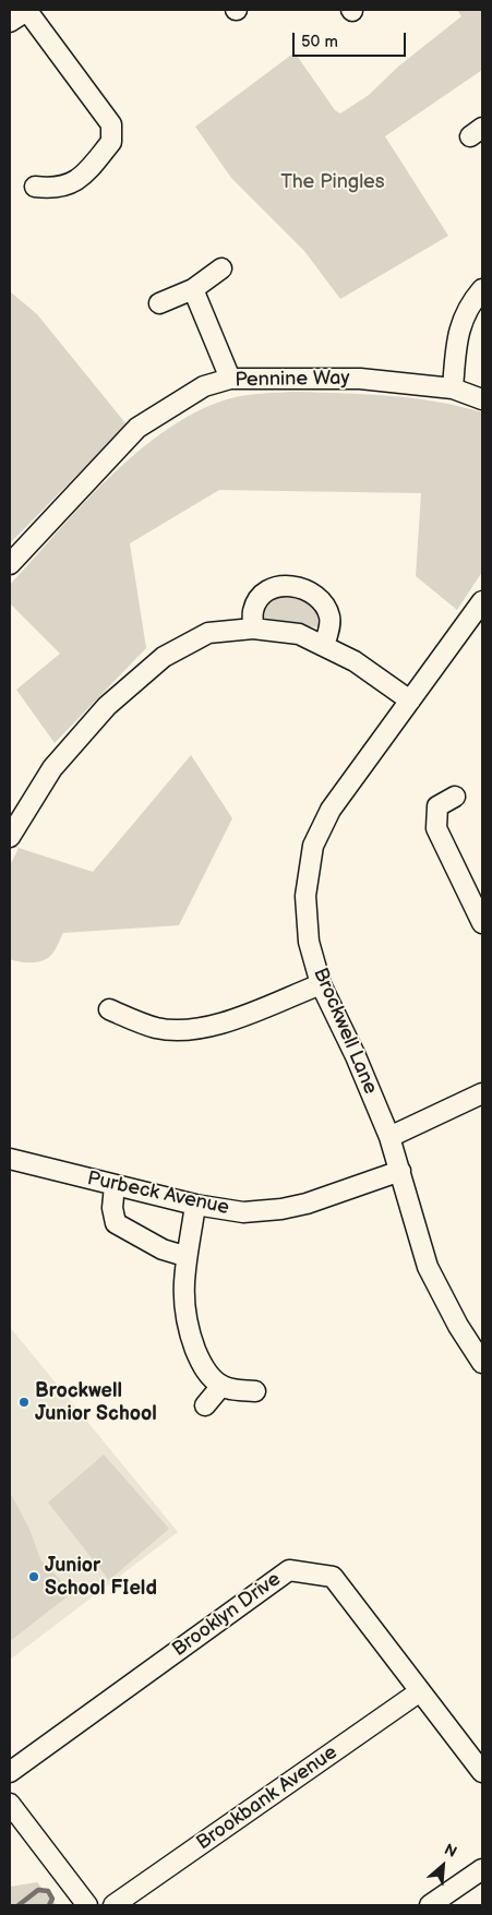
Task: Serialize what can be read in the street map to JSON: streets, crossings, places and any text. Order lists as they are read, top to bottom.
{
  "streets": {
    "street": [
      "Pennine Way",
      "Brockwell Lane",
      "Purbeck Avenue",
      "Brooklyn Drive",
      "Brookbank Avenue"
    ]
  },
  "crossings": [
    ["Brockwell Lane", "Purbeck Avenue"],
    ["Brooklyn Drive", "Brookbank Avenue"]
  ],
  "parks": ["The Pingles"],
  "places": ["Brockwell Junior School", "Junior School FIeld"],
  "scale_bar": "50 m",
  "north": "top right"
}
